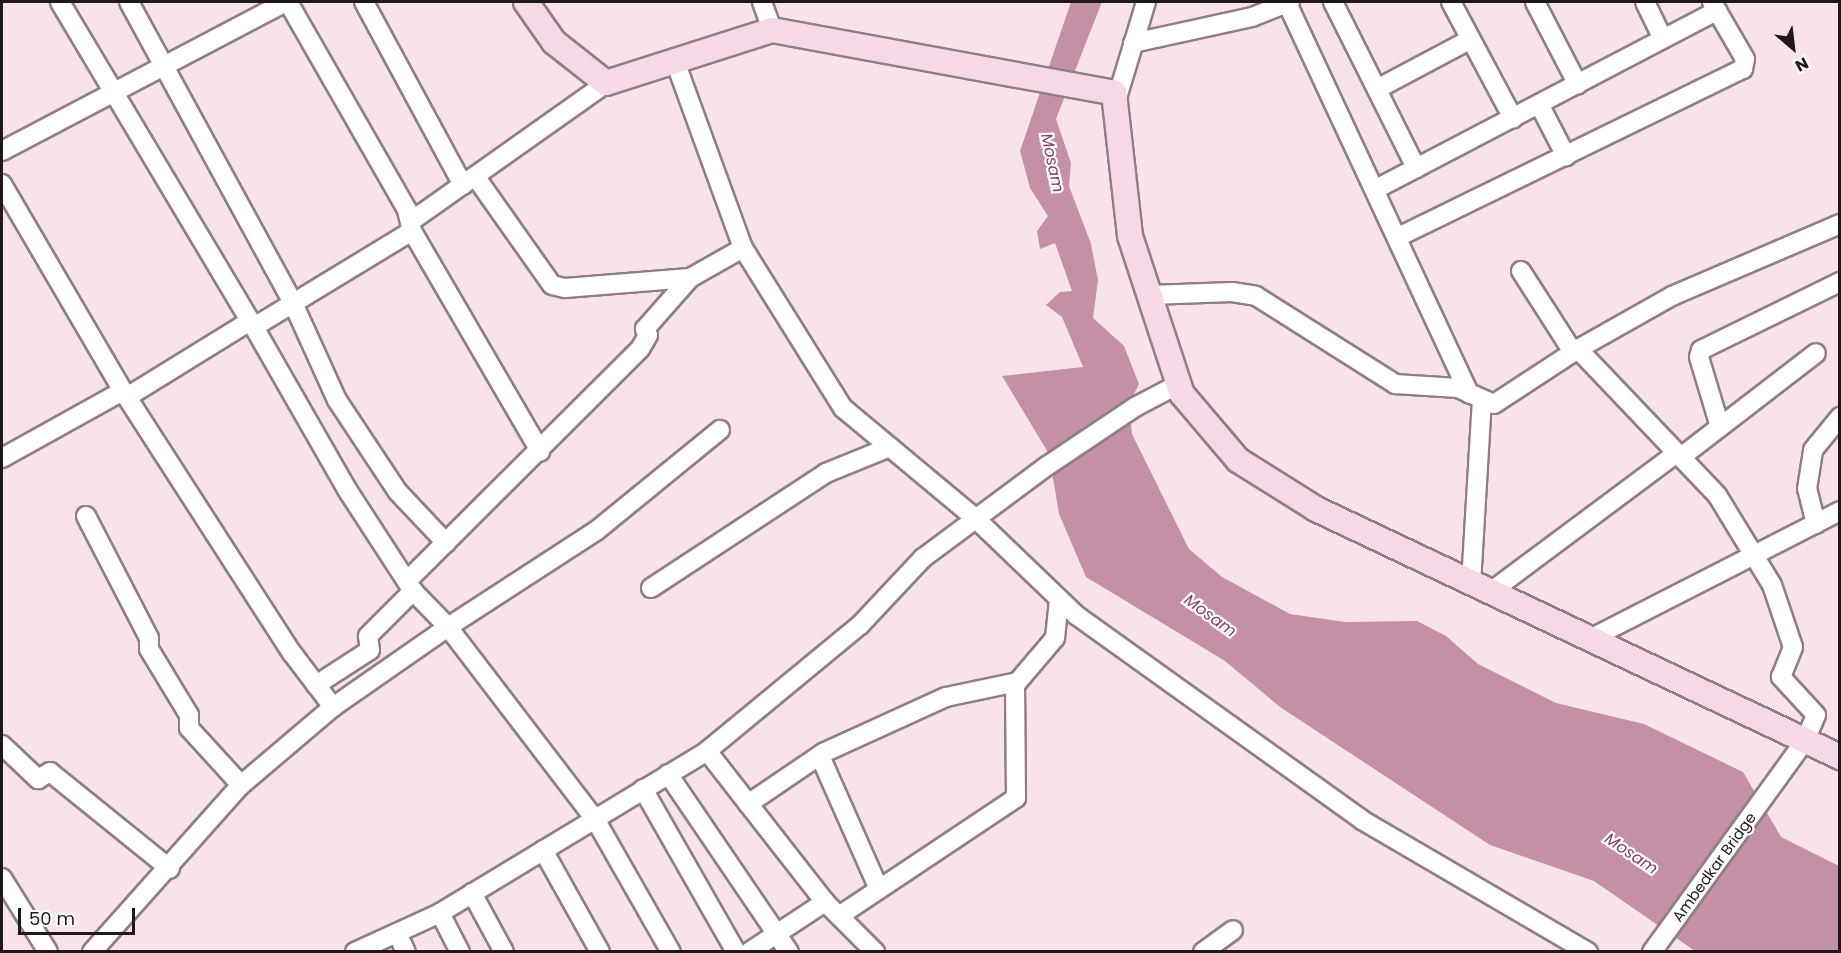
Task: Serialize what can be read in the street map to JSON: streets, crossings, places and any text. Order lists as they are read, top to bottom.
{
  "streets": {
    "street": ["Ambedkar Bridge"]
  },
  "water": ["Mosam"],
  "scale_bar": "50 m",
  "north": "bottom right"
}
